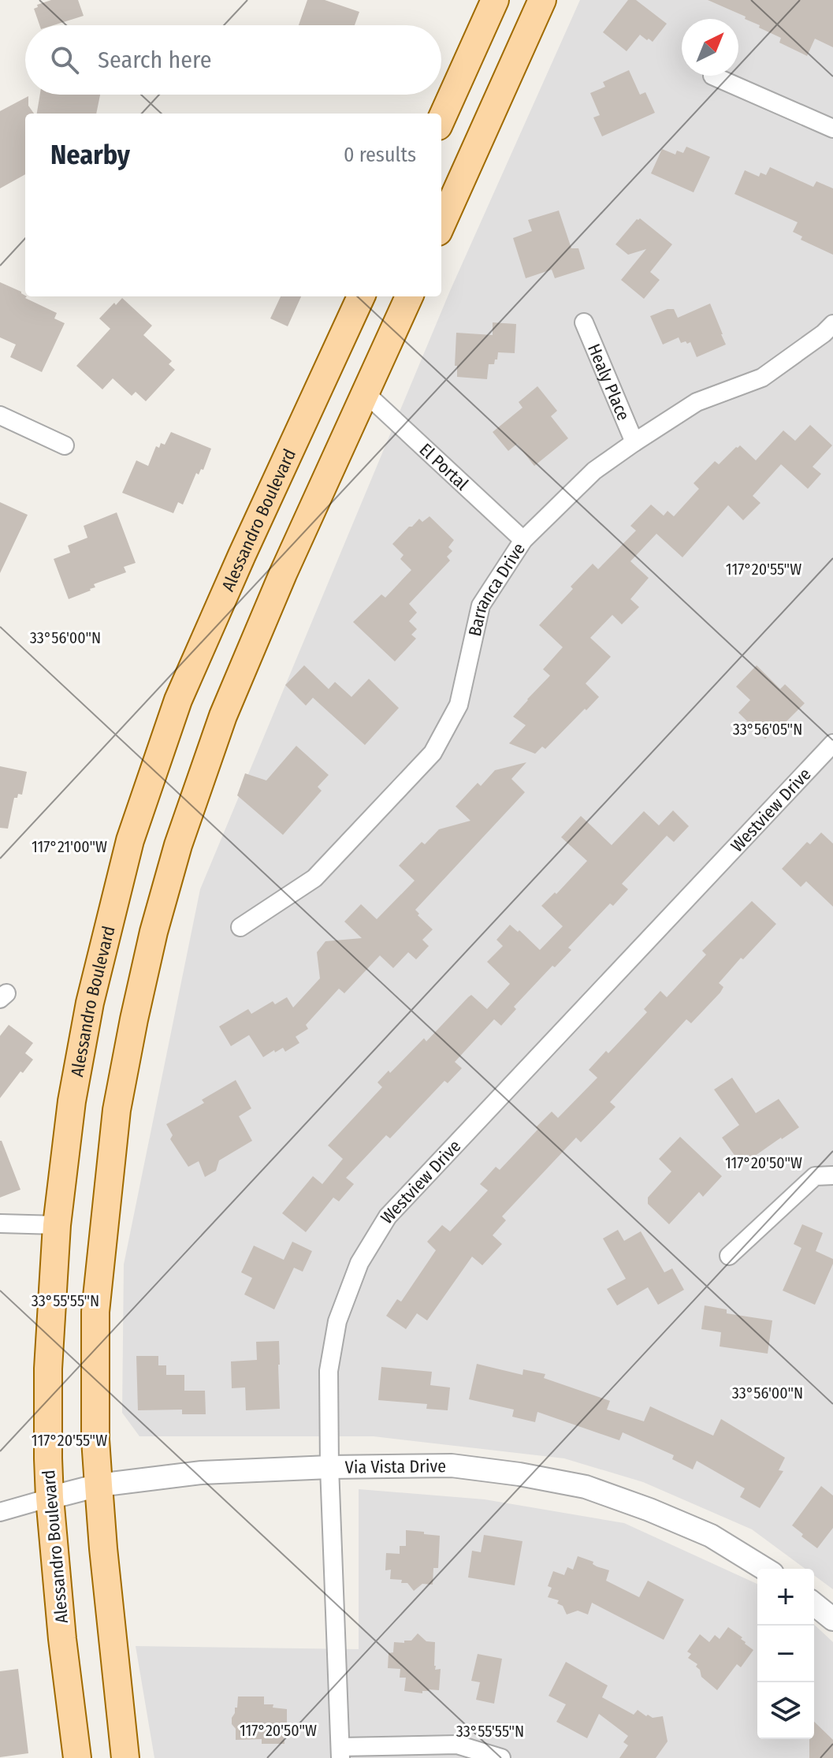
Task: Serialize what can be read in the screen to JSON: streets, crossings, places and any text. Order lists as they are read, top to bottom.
{
  "streets": {
    "main road": ["Alessandro Boulevard"],
    "street": [
      "Healy Place",
      "El Portal",
      "Barranca Drive",
      "Westview Drive",
      "Via Vista Drive"
    ]
  },
  "crossings": [
    ["Healy Place", "Barranca Drive"],
    ["El Portal", "Barranca Drive"],
    ["Alessandro Boulevard", "Via Vista Drive"],
    ["Westview Drive", "Via Vista Drive"]
  ],
  "north": "top right",
  "page": {
    "search": "Search here",
    "heading": ["Nearby", "0 results"],
    "map_buttons": ["+", "−"]
  },
  "coordinates": [
    "117°20'55\"W",
    "33°56'00\"N",
    "33°56'05\"N",
    "117°21'00\"W",
    "117°20'50\"W",
    "33°55'55\"N"
  ]
}
